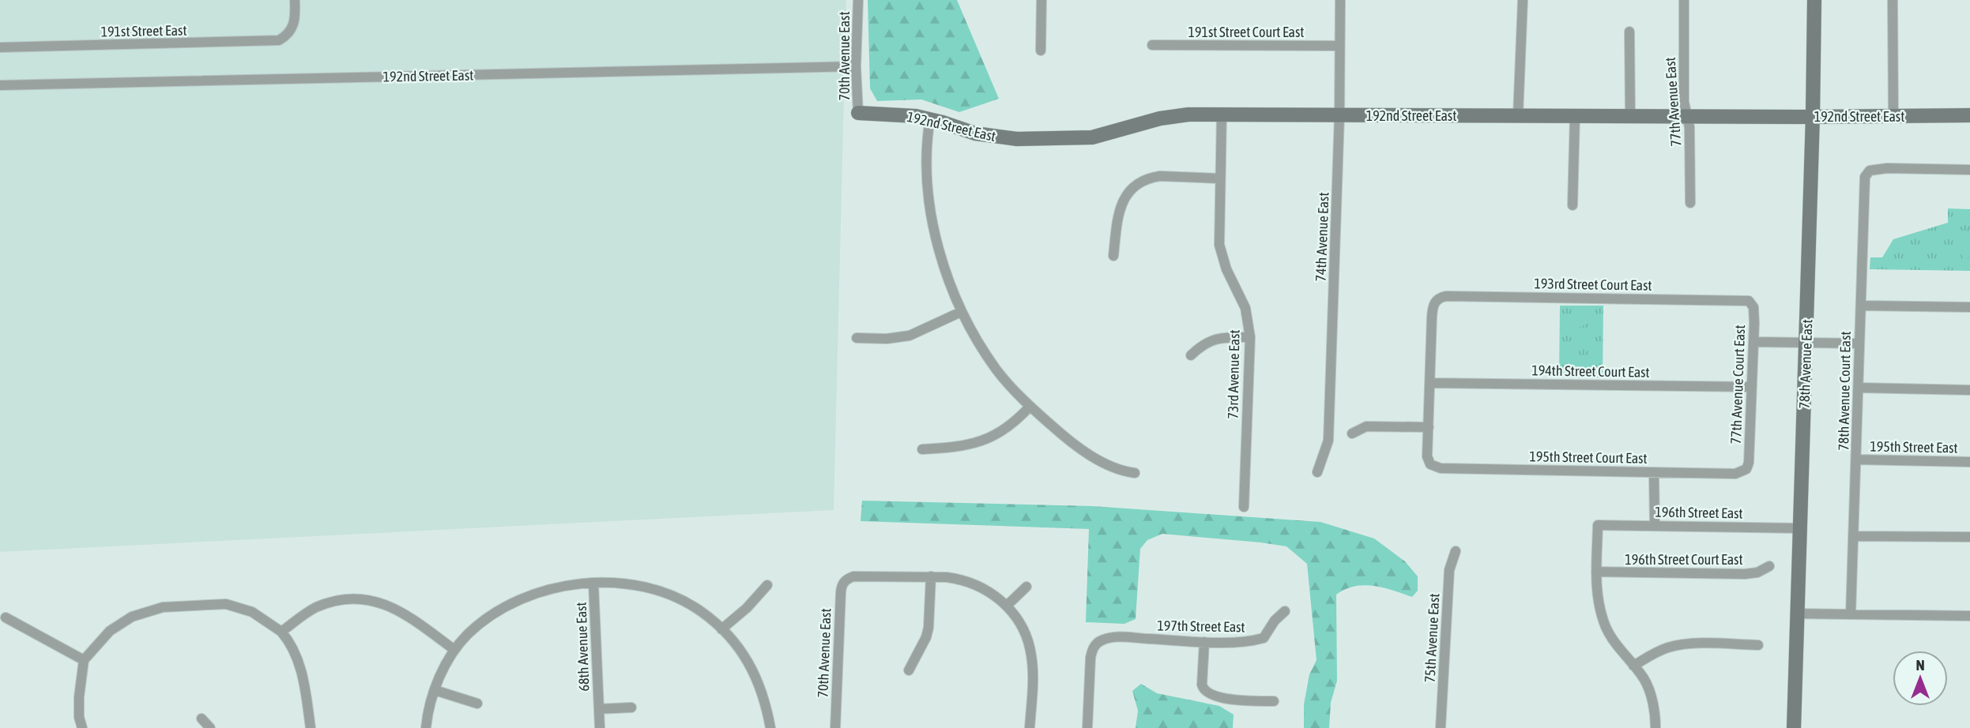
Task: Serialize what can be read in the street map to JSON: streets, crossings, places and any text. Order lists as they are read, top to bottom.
{
  "streets": {
    "street": [
      "191st Street East",
      "191st Street Court East",
      "70th Avenue East",
      "192nd Street East",
      "77th Avenue East",
      "74th Avenue East",
      "193rd Street Court East",
      "78th Avenue East",
      "194th Street Court East",
      "73rd Avenue East",
      "77th Avenue Court East",
      "78th Avenue Court East",
      "195th Street East",
      "195th Street Court East",
      "196th Street East",
      "196th Street Court East",
      "197th Street East",
      "75th Avenue East",
      "68th Avenue East"
    ]
  },
  "crossings": [
    ["191st Street Court East", "74th Avenue East"],
    ["70th Avenue East", "192nd Street East"],
    ["192nd Street East", "77th Avenue East"],
    ["192nd Street East", "74th Avenue East"],
    ["192nd Street East", "78th Avenue East"],
    ["192nd Street East", "73rd Avenue East"],
    ["193rd Street Court East", "194th Street Court East"],
    ["193rd Street Court East", "77th Avenue Court East"],
    ["78th Avenue East", "196th Street East"],
    ["194th Street Court East", "77th Avenue Court East"],
    ["77th Avenue Court East", "195th Street Court East"],
    ["78th Avenue Court East", "195th Street East"],
    ["196th Street East", "196th Street Court East"]
  ],
  "north": "top"
}
